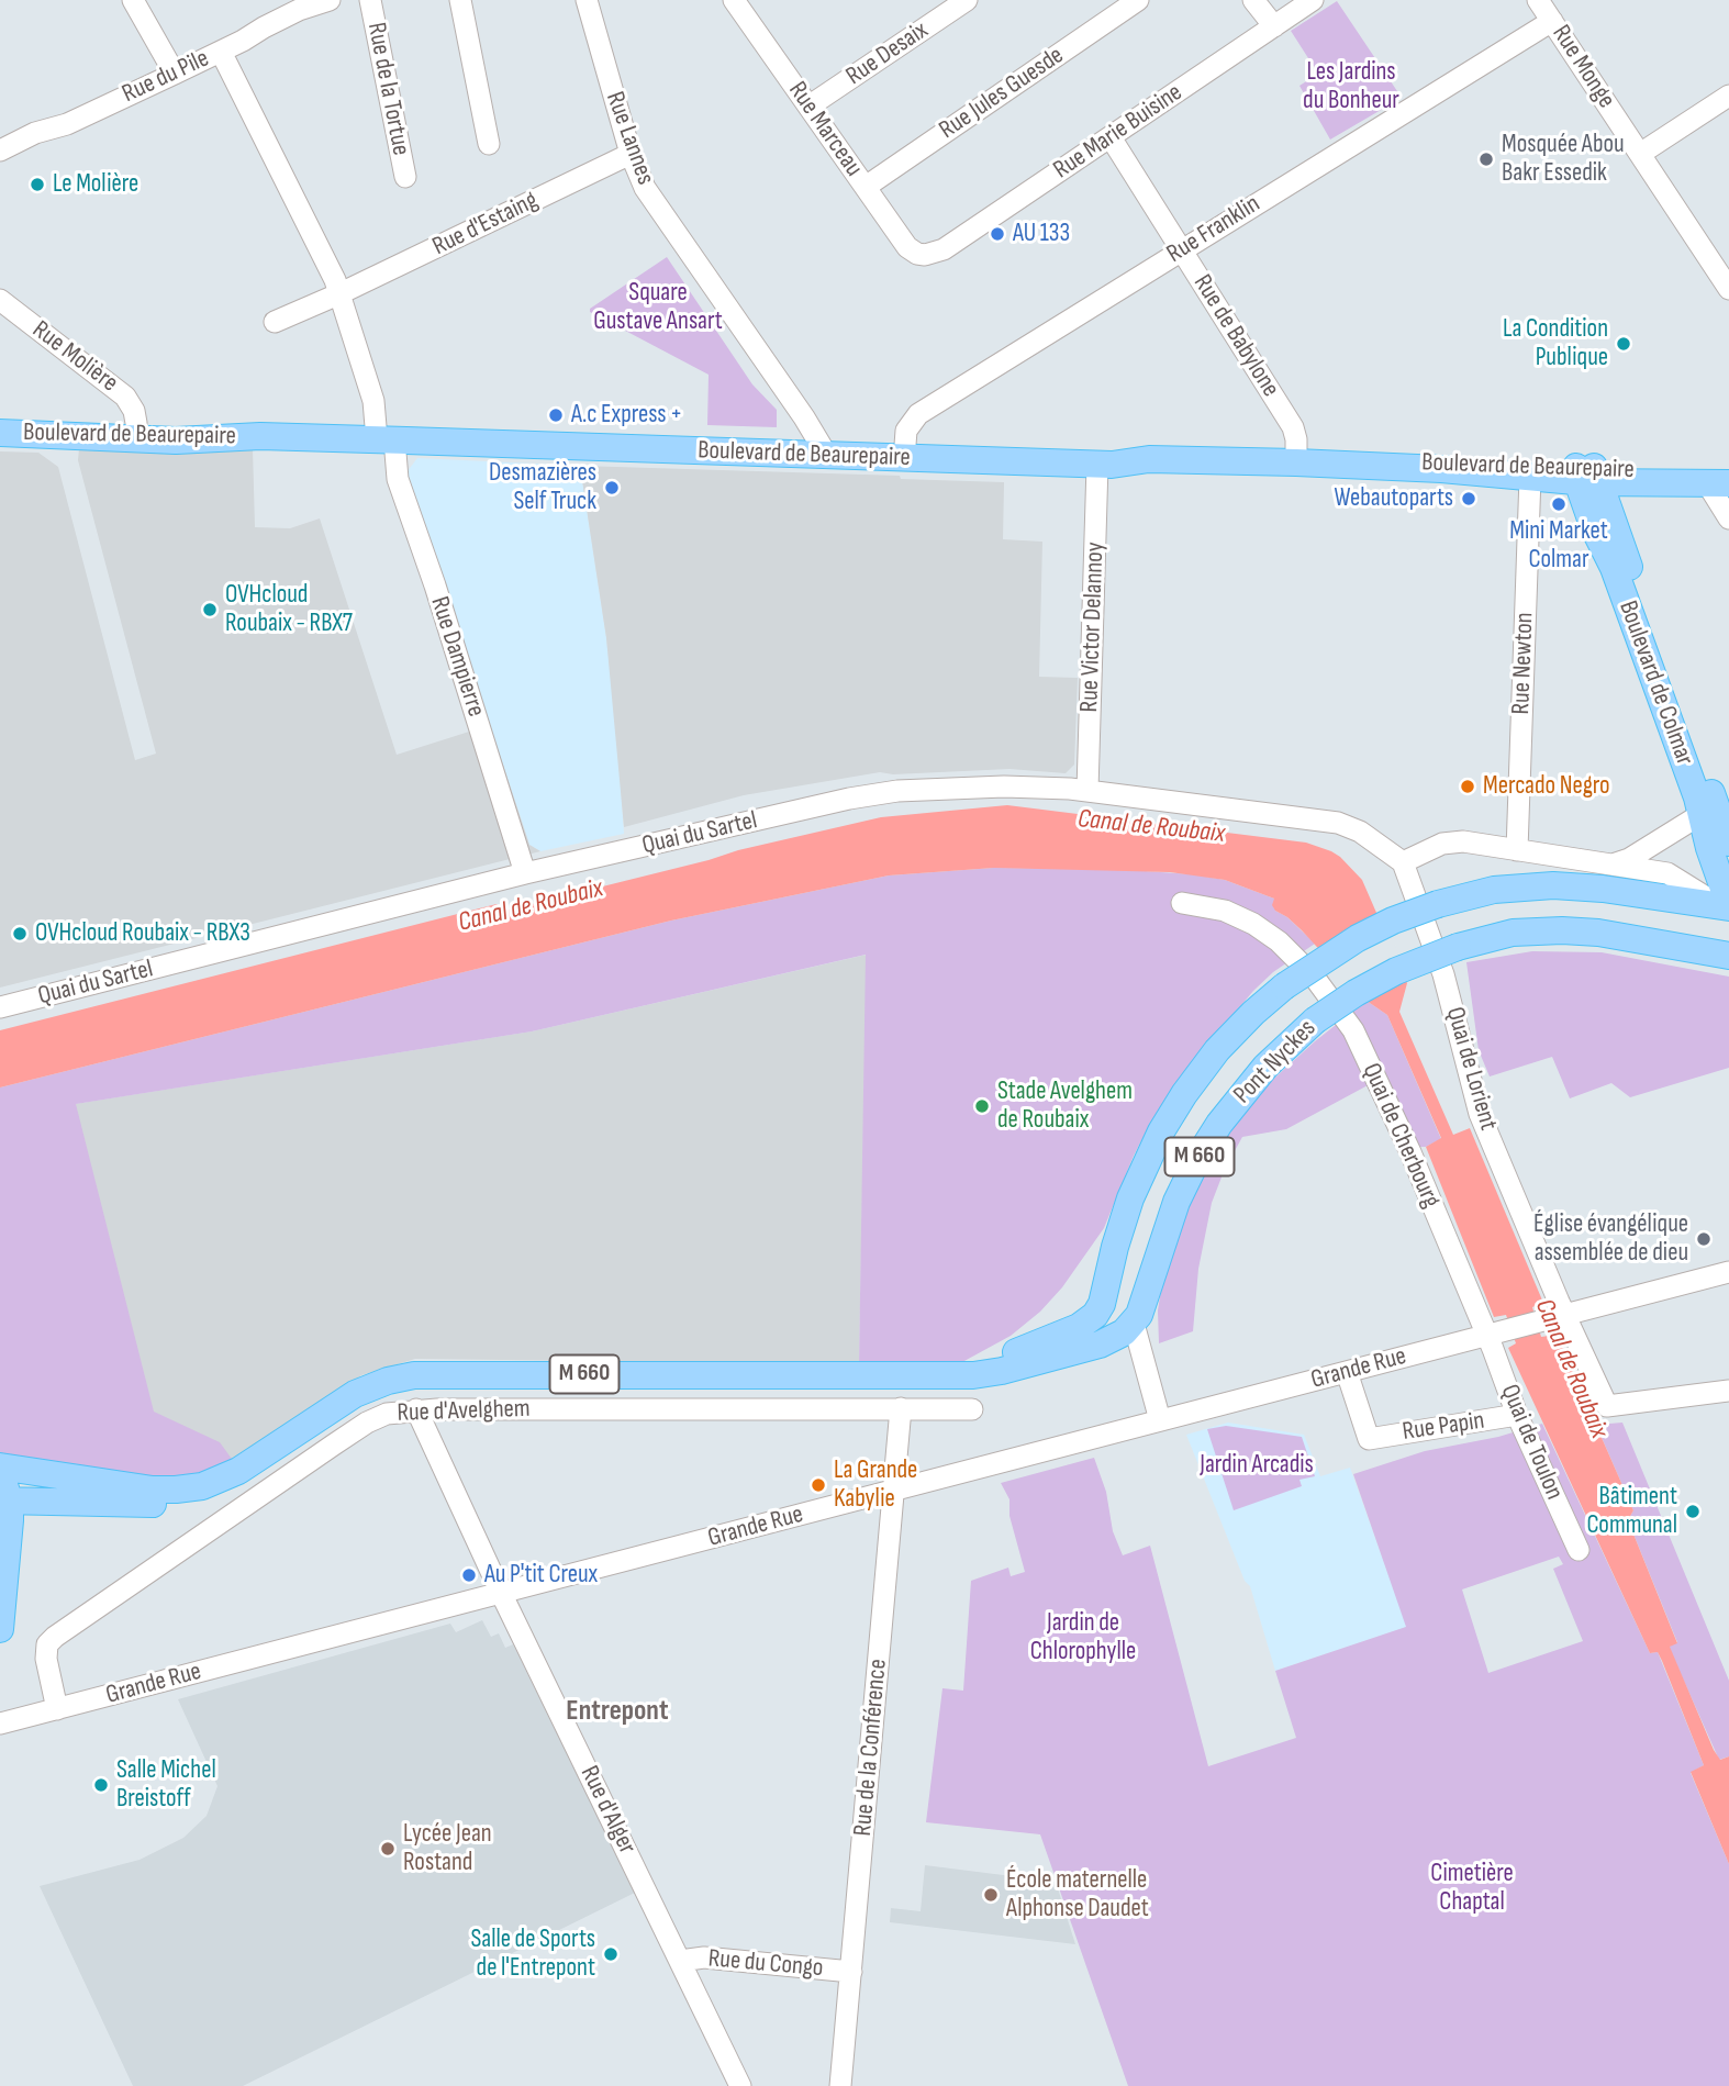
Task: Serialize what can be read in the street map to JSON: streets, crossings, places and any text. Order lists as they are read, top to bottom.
{
  "streets": {
    "main road": [
      "Boulevard de Beaurepaire",
      "Boulevard de Colmar",
      "Pont Nyckes",
      "M 660"
    ],
    "street": [
      "Rue Desaix",
      "Rue Monge",
      "Rue du Pile",
      "Rue de la Tortue",
      "Rue Jules Guesde",
      "Rue Marceau",
      "Rue Marie Buisine",
      "Rue Lannes",
      "Rue d'Estaing",
      "Rue Franklin",
      "Rue de Babylone",
      "Rue Molière",
      "Rue Victor Delannoy",
      "Rue Dampierre",
      "Rue Newton",
      "Quai du Sartel",
      "Quai de Lorient",
      "Quai de Cherbourg",
      "Grande Rue",
      "Rue d'Avelghem",
      "Rue Papin",
      "Quai de Toulon",
      "Rue de la Conférence",
      "Rue d'Alger",
      "Rue du Congo"
    ]
  },
  "crossings": [
    ["Rue Desaix", "Rue Marceau"],
    ["Rue Monge", "Rue Franklin"],
    ["Rue du Pile", "Rue Dampierre"],
    ["Rue Jules Guesde", "Rue Marceau"],
    ["Rue Marceau", "Rue Marie Buisine"],
    ["Rue Marie Buisine", "Rue de Babylone"],
    ["Rue Lannes", "Rue d'Estaing"],
    ["Rue Lannes", "Boulevard de Beaurepaire"],
    ["Rue d'Estaing", "Rue Dampierre"],
    ["Rue Franklin", "Rue de Babylone"],
    ["Rue Franklin", "Boulevard de Beaurepaire"],
    ["Rue de Babylone", "Boulevard de Beaurepaire"],
    ["Rue Molière", "Boulevard de Beaurepaire"],
    ["Boulevard de Beaurepaire", "Rue Victor Delannoy"],
    ["Boulevard de Beaurepaire", "Rue Dampierre"],
    ["Boulevard de Beaurepaire", "Rue Newton"],
    ["Boulevard de Beaurepaire", "Boulevard de Colmar"],
    ["Rue Victor Delannoy", "Quai du Sartel"],
    ["Rue Dampierre", "Quai du Sartel"],
    ["Boulevard de Colmar", "Pont Nyckes"],
    ["Quai du Sartel", "Quai de Lorient"],
    ["Pont Nyckes", "M 660"],
    ["Quai de Lorient", "Grande Rue"],
    ["Quai de Cherbourg", "Grande Rue"],
    ["Quai de Cherbourg", "Quai de Toulon"],
    ["Grande Rue", "Rue d'Avelghem"],
    ["Grande Rue", "Rue Papin"],
    ["Grande Rue", "Quai de Toulon"],
    ["Grande Rue", "Rue de la Conférence"],
    ["Grande Rue", "Rue d'Alger"],
    ["Rue d'Avelghem", "Rue de la Conférence"],
    ["Rue d'Avelghem", "Rue d'Alger"],
    ["Rue Papin", "Quai de Toulon"],
    ["Rue de la Conférence", "Rue du Congo"],
    ["Rue d'Alger", "Rue du Congo"]
  ],
  "districts": ["Entrepont"],
  "water": ["Canal de Roubaix"],
  "parks": [
    "Les Jardins du Bonheur",
    "Square Gustave Ansart",
    "Jardin Arcadis",
    "Jardin de Chlorophylle",
    "Cimetière Chaptal"
  ],
  "places": [
    "Mosquée Abou Bakr Essedik",
    "Le Molière",
    "AU 133",
    "La Condition Publique",
    "A.c Express +",
    "Desmazières Self Truck",
    "Webautoparts",
    "Mini Market Colmar",
    "OVHcloud Roubaix - RBX7",
    "Mercado Negro",
    "OVHcloud Roubaix - RBX3",
    "Stade Avelghem de Roubaix",
    "Église évangélique assemblée de dieu",
    "La Grande Kabylie",
    "Bâtiment Communal",
    "Au P'tit Creux",
    "Salle Michel Breistoff",
    "Lycée Jean Rostand",
    "École maternelle Alphonse Daudet",
    "Salle de Sports de l'Entrepont"
  ]
}
